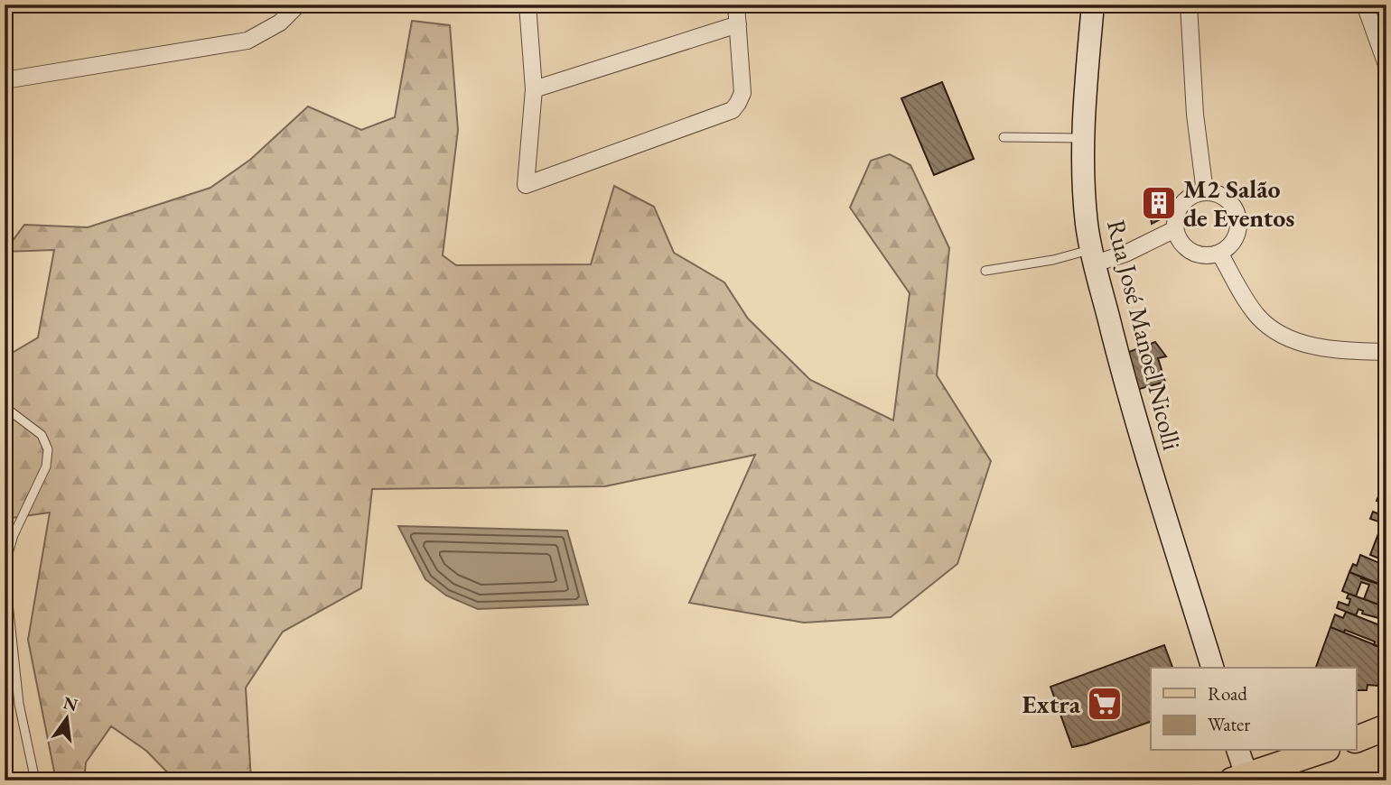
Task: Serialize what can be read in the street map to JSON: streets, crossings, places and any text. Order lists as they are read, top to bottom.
{
  "streets": {
    "main road": ["Rua José Manoel Nicolli"]
  },
  "places": {
    "building": ["M2 Salão de Eventos"],
    "supermarket": ["Extra"]
  },
  "legend": ["Road", "Water"],
  "north": "top"
}
